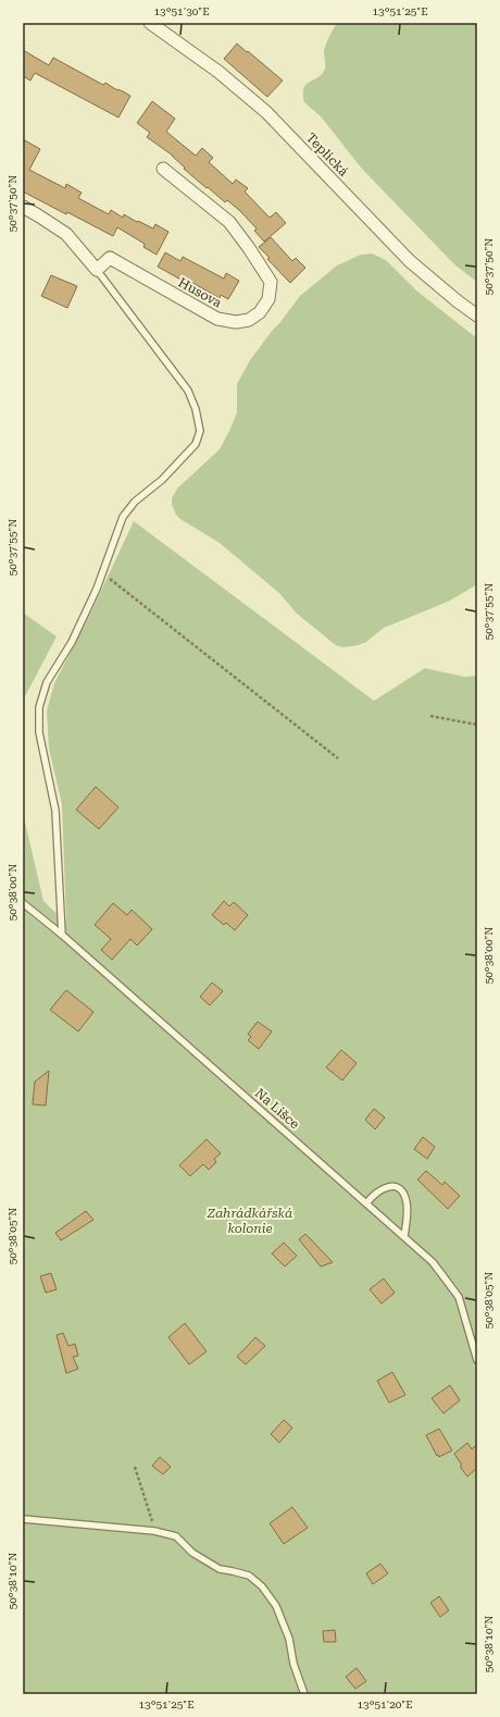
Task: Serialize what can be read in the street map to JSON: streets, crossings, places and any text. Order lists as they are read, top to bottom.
{
  "streets": {
    "street": ["Teplická", "Husova"],
    "lane": ["Na Lišce"]
  },
  "parks": ["Zahrádkářská kolonie"],
  "coordinates": [
    "13°51'30\"E",
    "13°51'25\"E",
    "50°37'50\"N",
    "50°37'55\"N",
    "50°38'00\"N",
    "50°38'05\"N",
    "50°38'10\"N",
    "13°51'20\"E"
  ]
}
